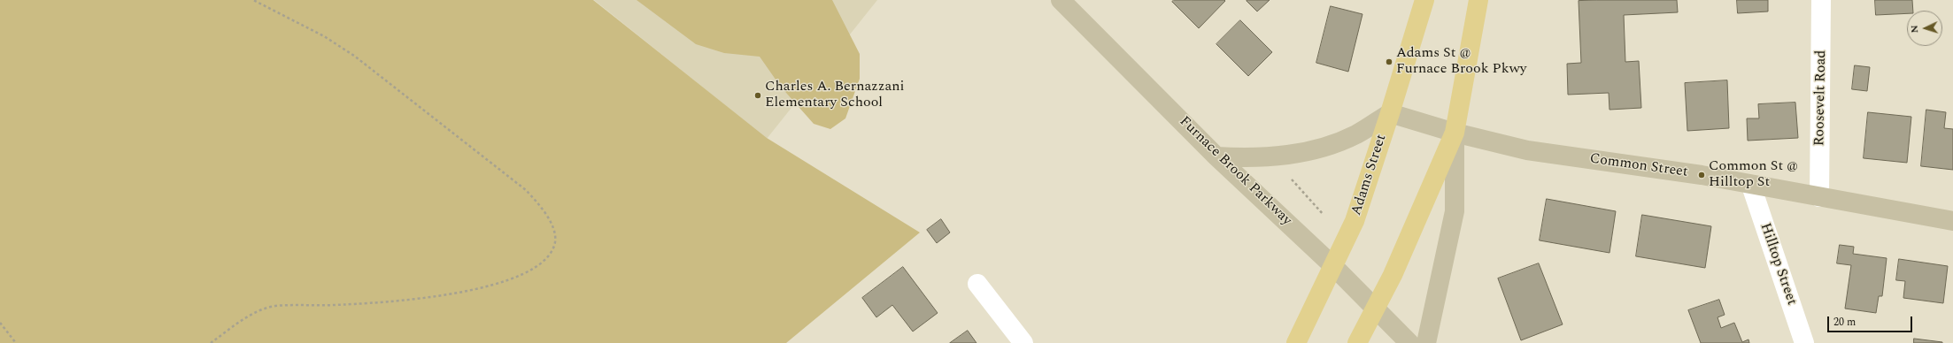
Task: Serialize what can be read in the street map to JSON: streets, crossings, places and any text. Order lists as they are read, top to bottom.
{
  "streets": {
    "main road": ["Common Street", "Furnace Brook Parkway", "Adams Street"],
    "street": ["Roosevelt Road", "Hilltop Street"]
  },
  "crossings": [
    ["Roosevelt Road", "Common Street"],
    ["Common Street", "Adams Street"],
    ["Common Street", "Hilltop Street"],
    ["Furnace Brook Parkway", "Adams Street"]
  ],
  "places": ["Adams St @ Furnace Brook Pkwy", "Charles A. Bernazzani Elementary School", "Common St @ Hilltop St"],
  "scale_bar": "20 m",
  "north": "left"
}
